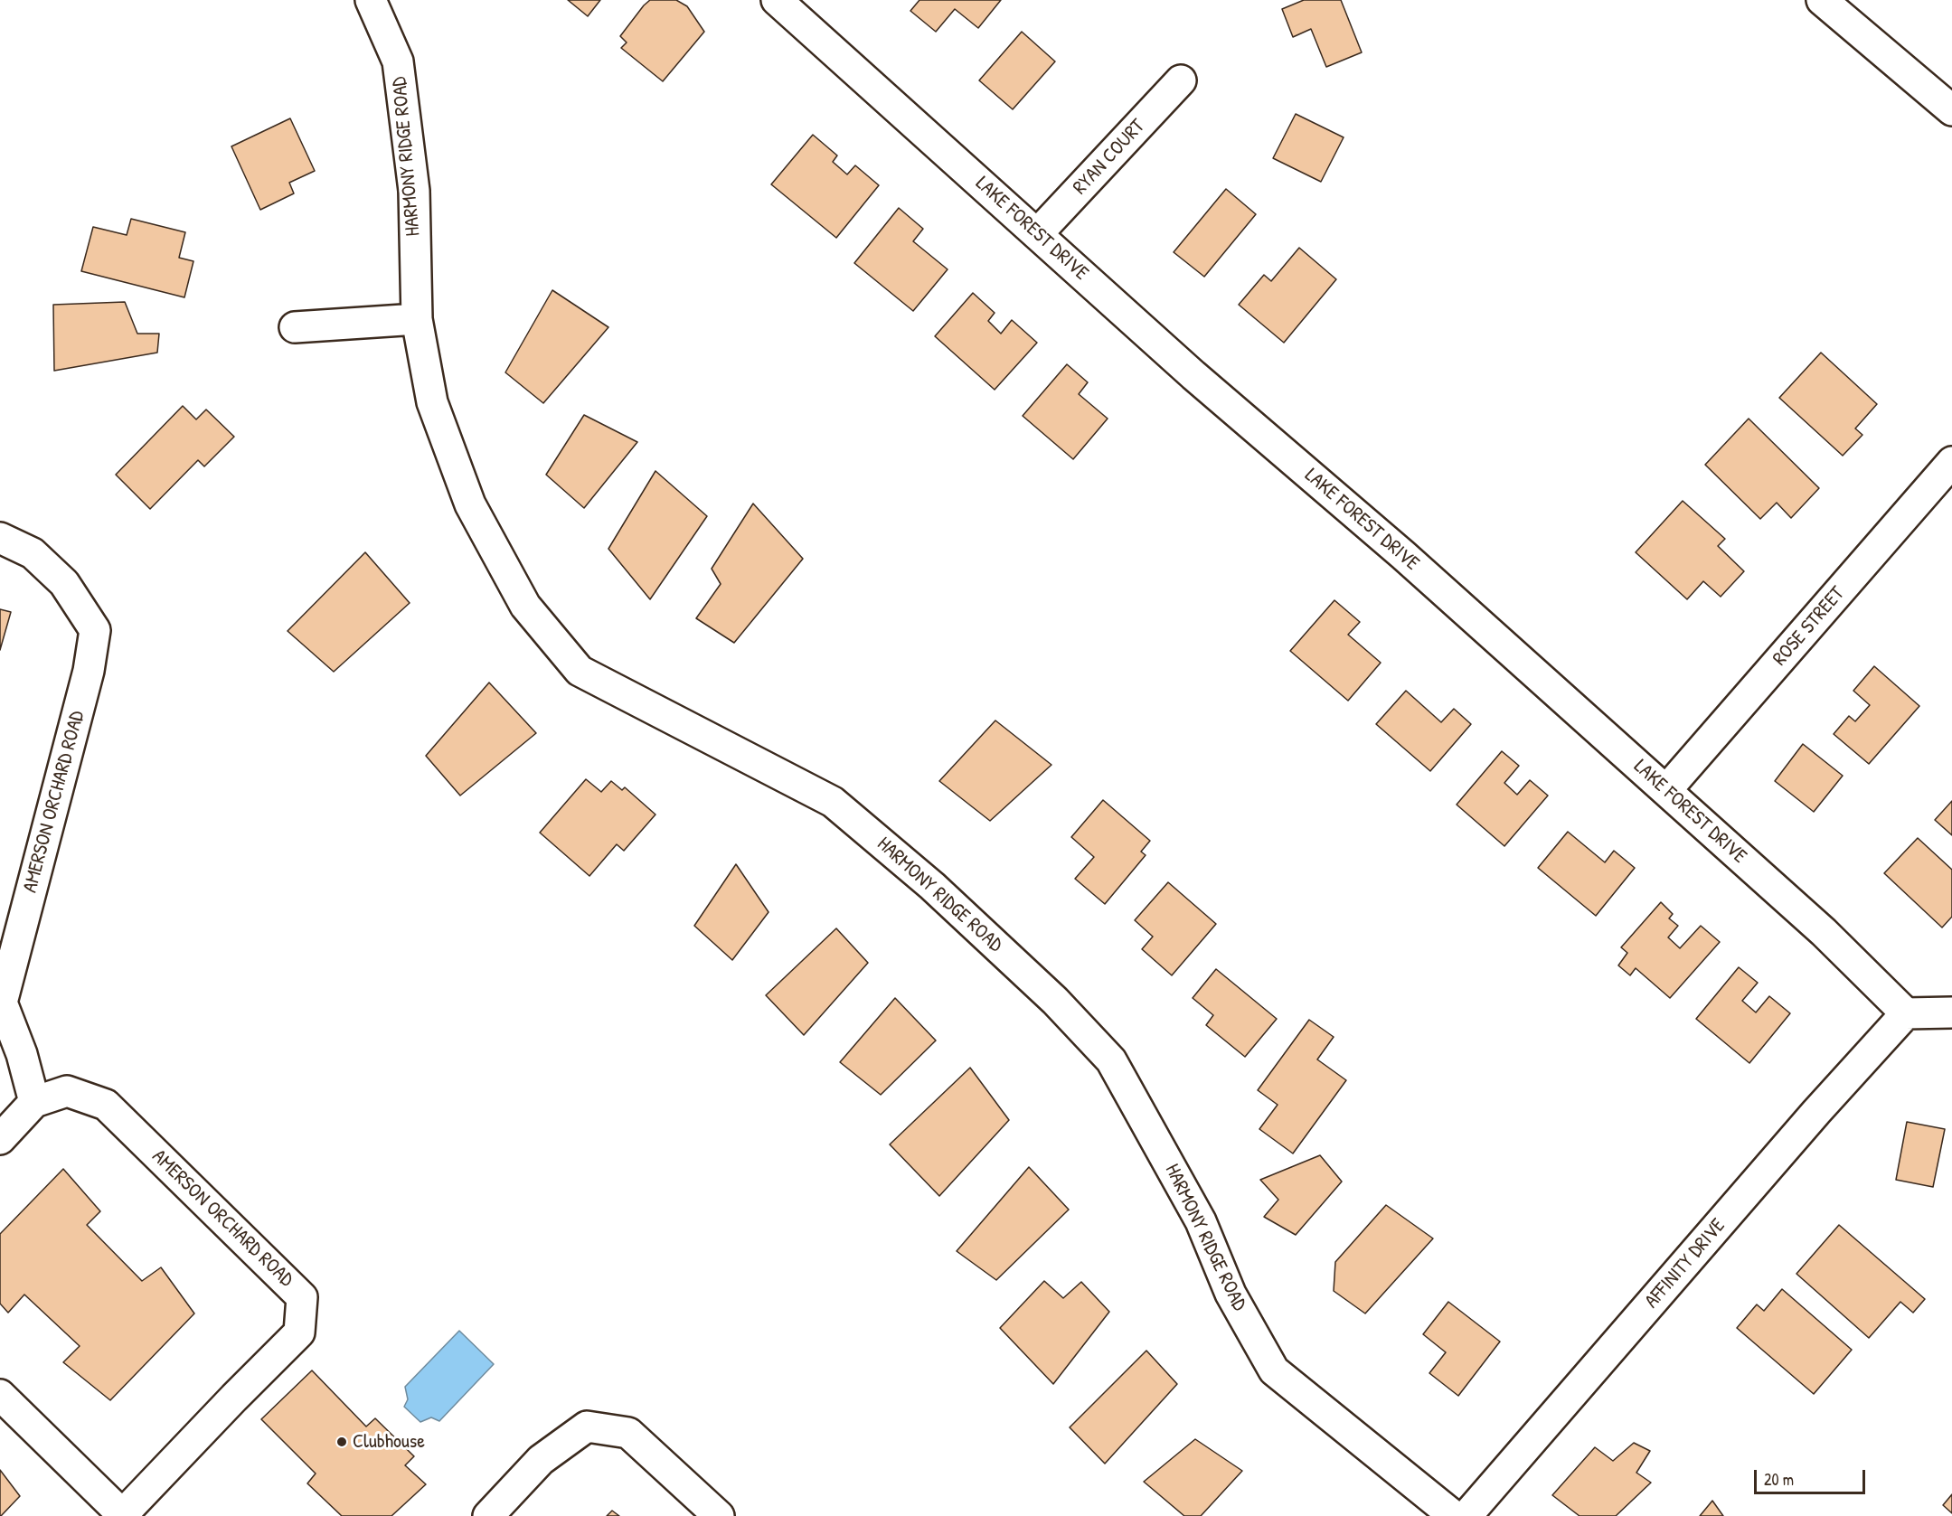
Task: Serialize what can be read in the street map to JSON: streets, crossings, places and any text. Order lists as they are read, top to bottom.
{
  "streets": {
    "street": [
      "HARMONY RIDGE ROAD",
      "RYAN COURT",
      "LAKE FOREST DRIVE",
      "ROSE STREET",
      "AMERSON ORCHARD ROAD",
      "AFFINITY DRIVE"
    ]
  },
  "crossings": [
    ["RYAN COURT", "LAKE FOREST DRIVE"],
    ["LAKE FOREST DRIVE", "ROSE STREET"],
    ["LAKE FOREST DRIVE", "AFFINITY DRIVE"]
  ],
  "places": ["Clubhouse"],
  "scale_bar": "20 m"
}
